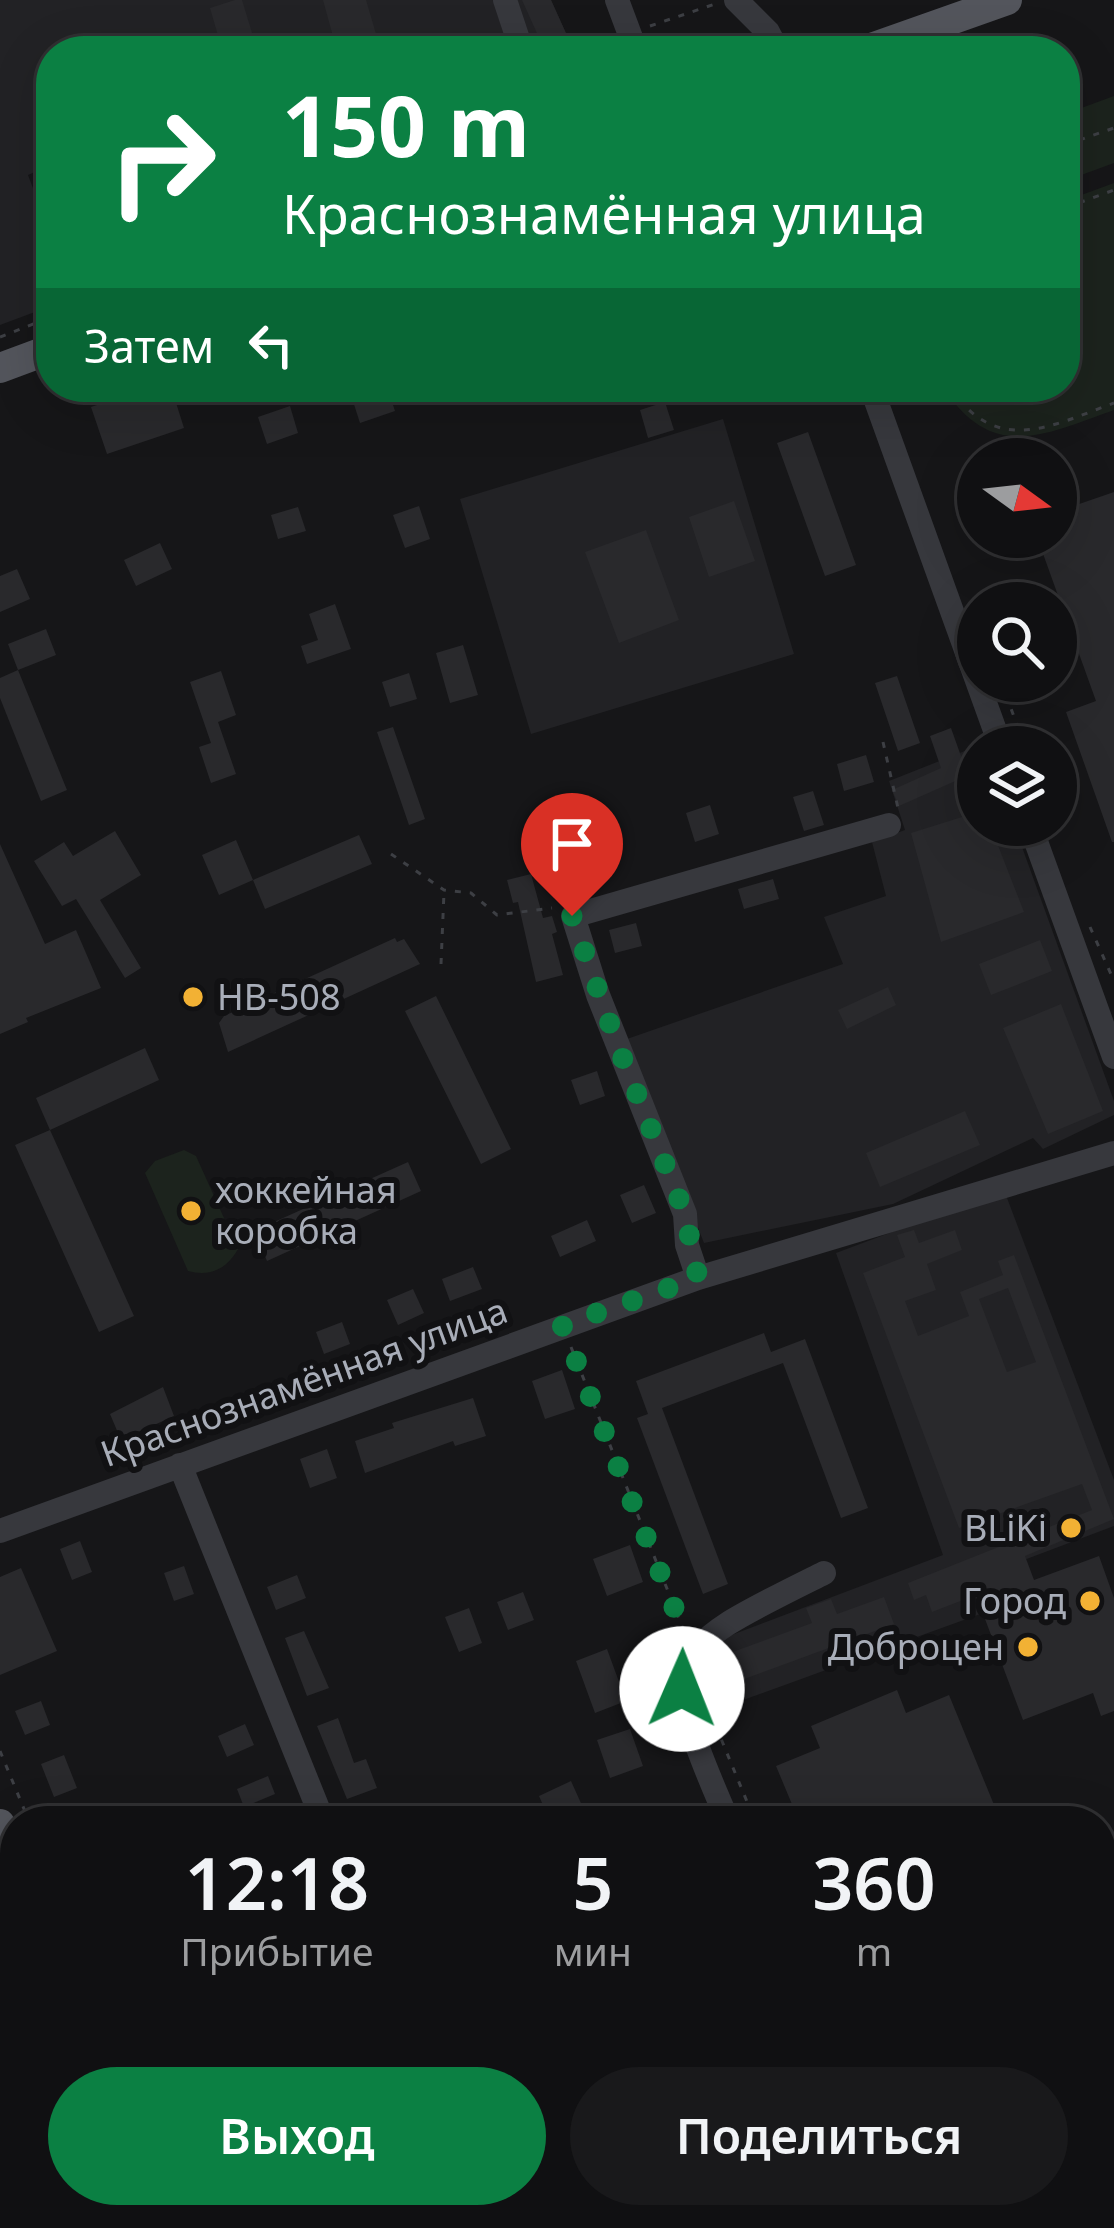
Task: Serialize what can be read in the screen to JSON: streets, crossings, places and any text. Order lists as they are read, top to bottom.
{
  "streets": {
    "street": ["Краснознамённая улица"]
  },
  "places": [
    "НВ-508",
    "хоккейная коробка",
    "BLiKi",
    "Город",
    "Доброцен"
  ],
  "north": "right",
  "page": {
    "turn": ["150 m", "Краснознамённая улица"],
    "then": "Затем",
    "eta": [
      "12:18",
      "Прибытие",
      "5",
      "мин",
      "360",
      "m"
    ],
    "buttons": ["Выход", "Поделиться"]
  }
}
